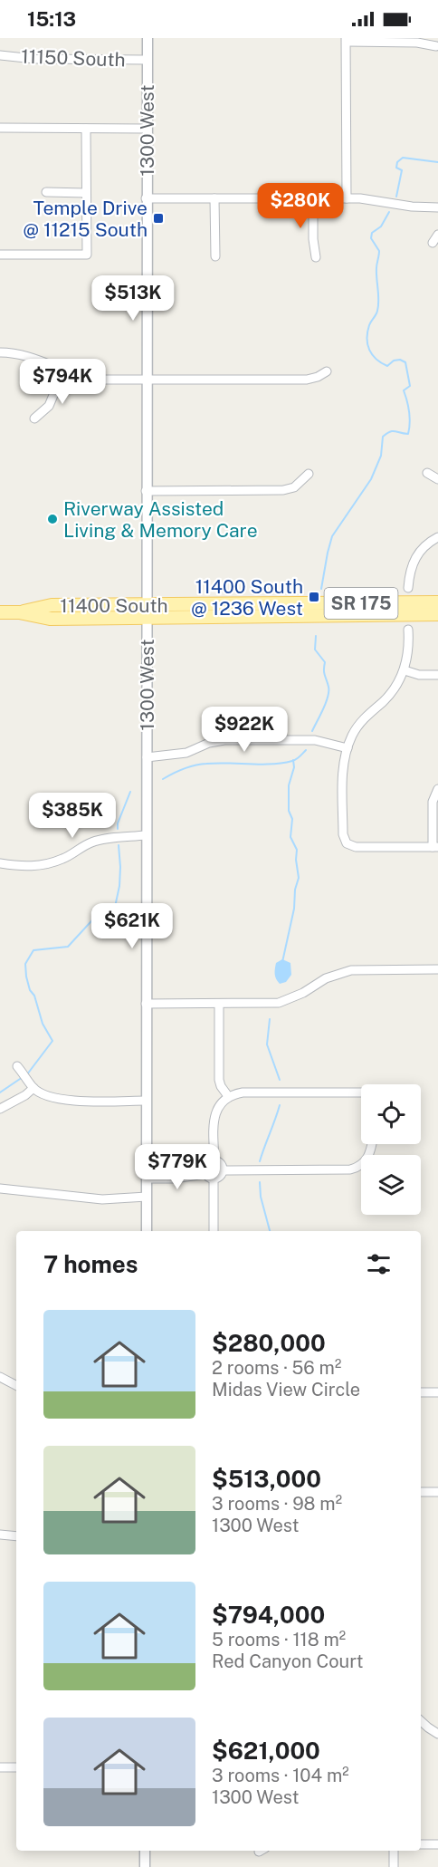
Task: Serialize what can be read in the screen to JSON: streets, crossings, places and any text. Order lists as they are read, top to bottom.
{
  "streets": {
    "main road": ["SR 175", "11400 South"],
    "street": ["11150 South", "1300 West"]
  },
  "crossings": [
    ["11150 South", "1300 West"],
    ["1300 West", "11400 South"]
  ],
  "places": {
    "transit": ["Temple Drive @ 11215 South", "11400 South @ 1236 West"],
    "other": ["Riverway Assisted Living & Memory Care"]
  },
  "page": {
    "status": "15:13",
    "price": [
      "$280K",
      "$513K",
      "$794K",
      "$922K",
      "$385K",
      "$621K",
      "$779K"
    ],
    "heading": "7 homes",
    "list": [
      {
        "name": "$280,000",
        "note": "2 rooms · 56 m² · Midas View Circle"
      },
      {
        "name": "$513,000",
        "note": "3 rooms · 98 m² · 1300 West"
      },
      {
        "name": "$794,000",
        "note": "5 rooms · 118 m² · Red Canyon Court"
      },
      {
        "name": "$621,000",
        "note": "3 rooms · 104 m² · 1300 West"
      }
    ]
  }
}
